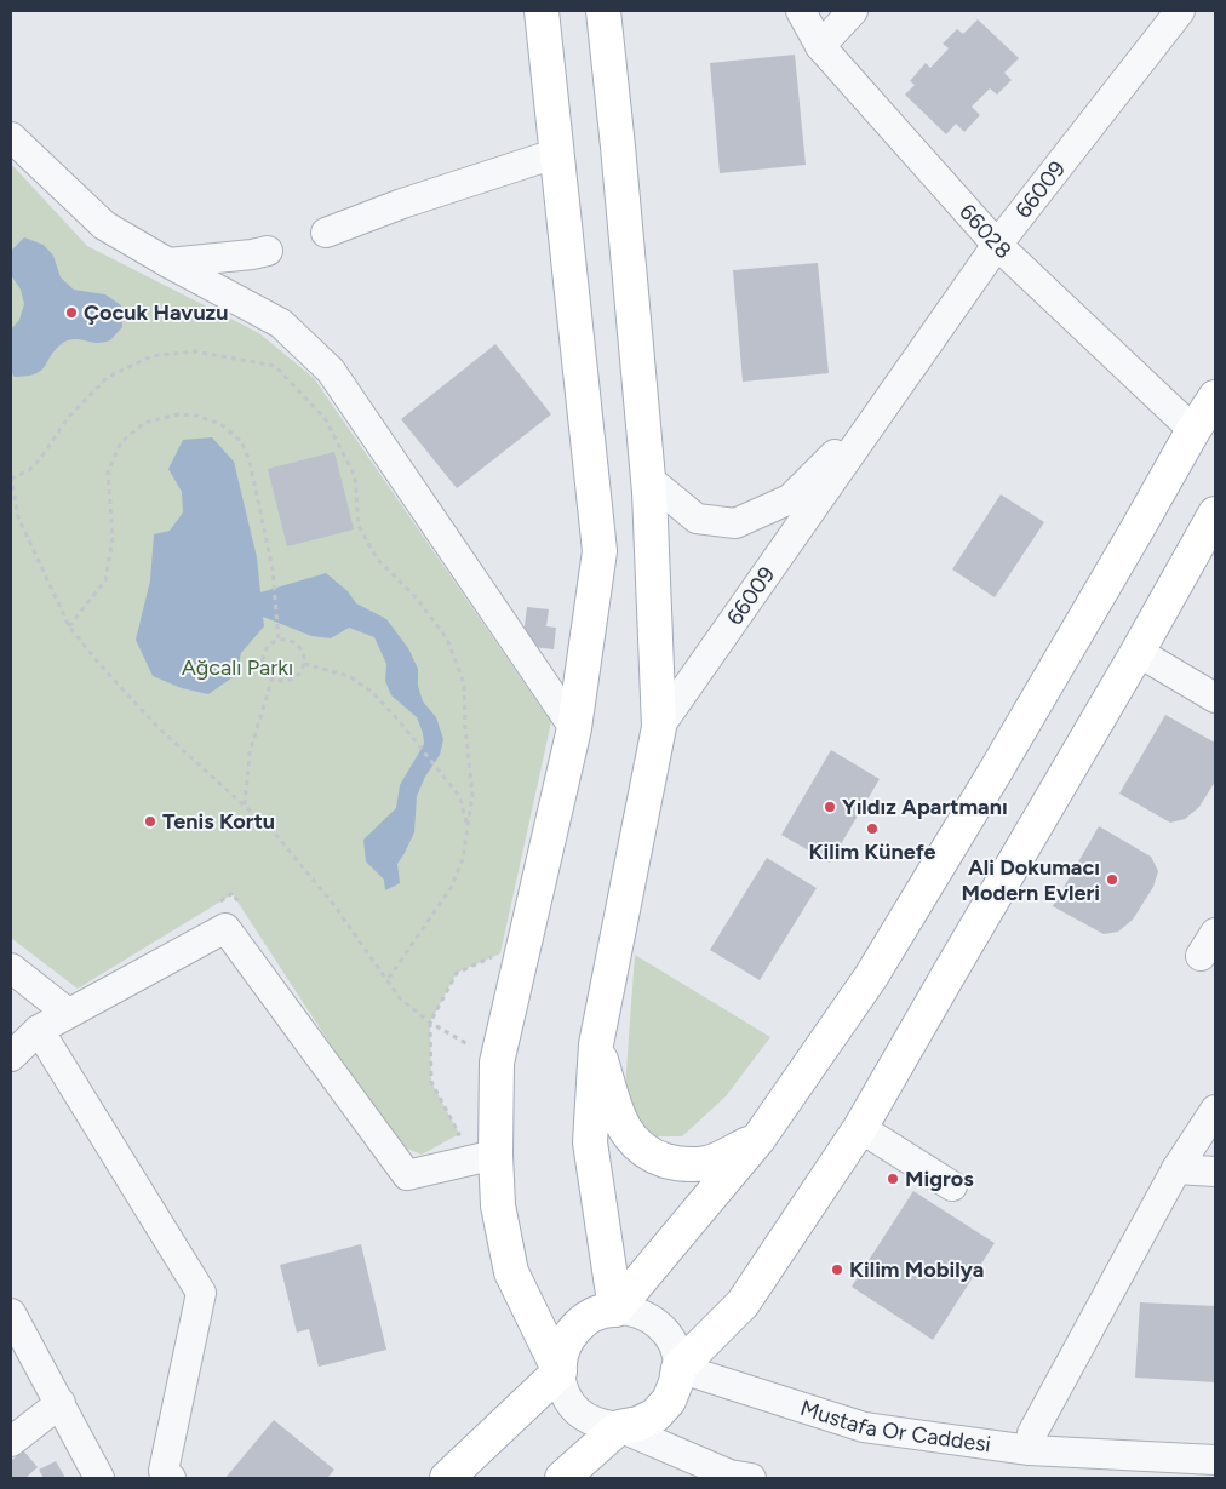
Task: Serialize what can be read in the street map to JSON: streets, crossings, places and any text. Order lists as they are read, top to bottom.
{
  "streets": {
    "street": ["66009", "66028", "Mustafa Or Caddesi"]
  },
  "crossings": [
    ["66009", "66028"]
  ],
  "parks": ["Ağcalı Parkı"],
  "places": [
    "Çocuk Havuzu",
    "Yıldız Apartmanı",
    "Tenis Kortu",
    "Kilim Künefe",
    "Ali Dokumacı Modern Evleri",
    "Migros",
    "Kilim Mobilya"
  ]
}
